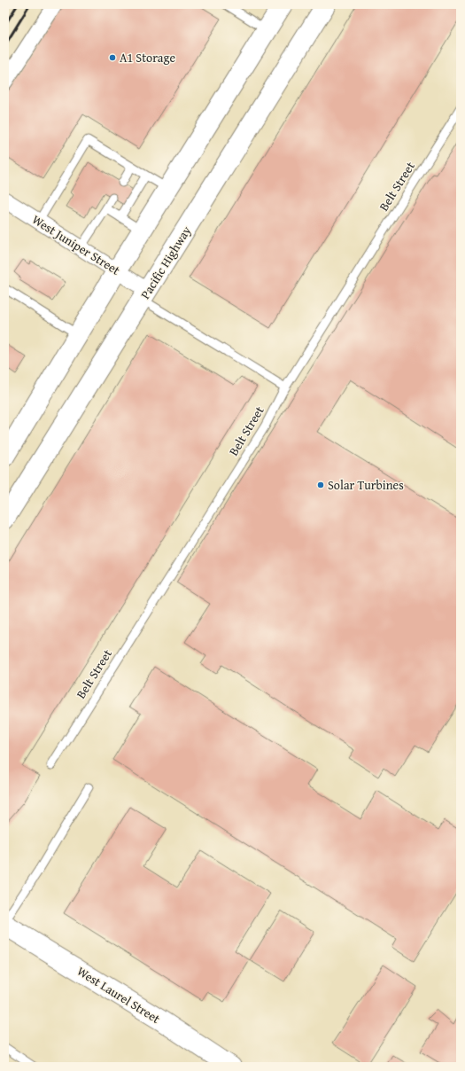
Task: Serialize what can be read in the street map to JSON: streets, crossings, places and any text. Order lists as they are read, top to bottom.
{
  "streets": {
    "main road": ["Pacific Highway", "West Laurel Street"],
    "street": ["West Juniper Street"],
    "lane": ["Belt Street"]
  },
  "crossings": [
    ["West Juniper Street", "Pacific Highway"]
  ],
  "places": ["A1 Storage", "Solar Turbines"]
}
